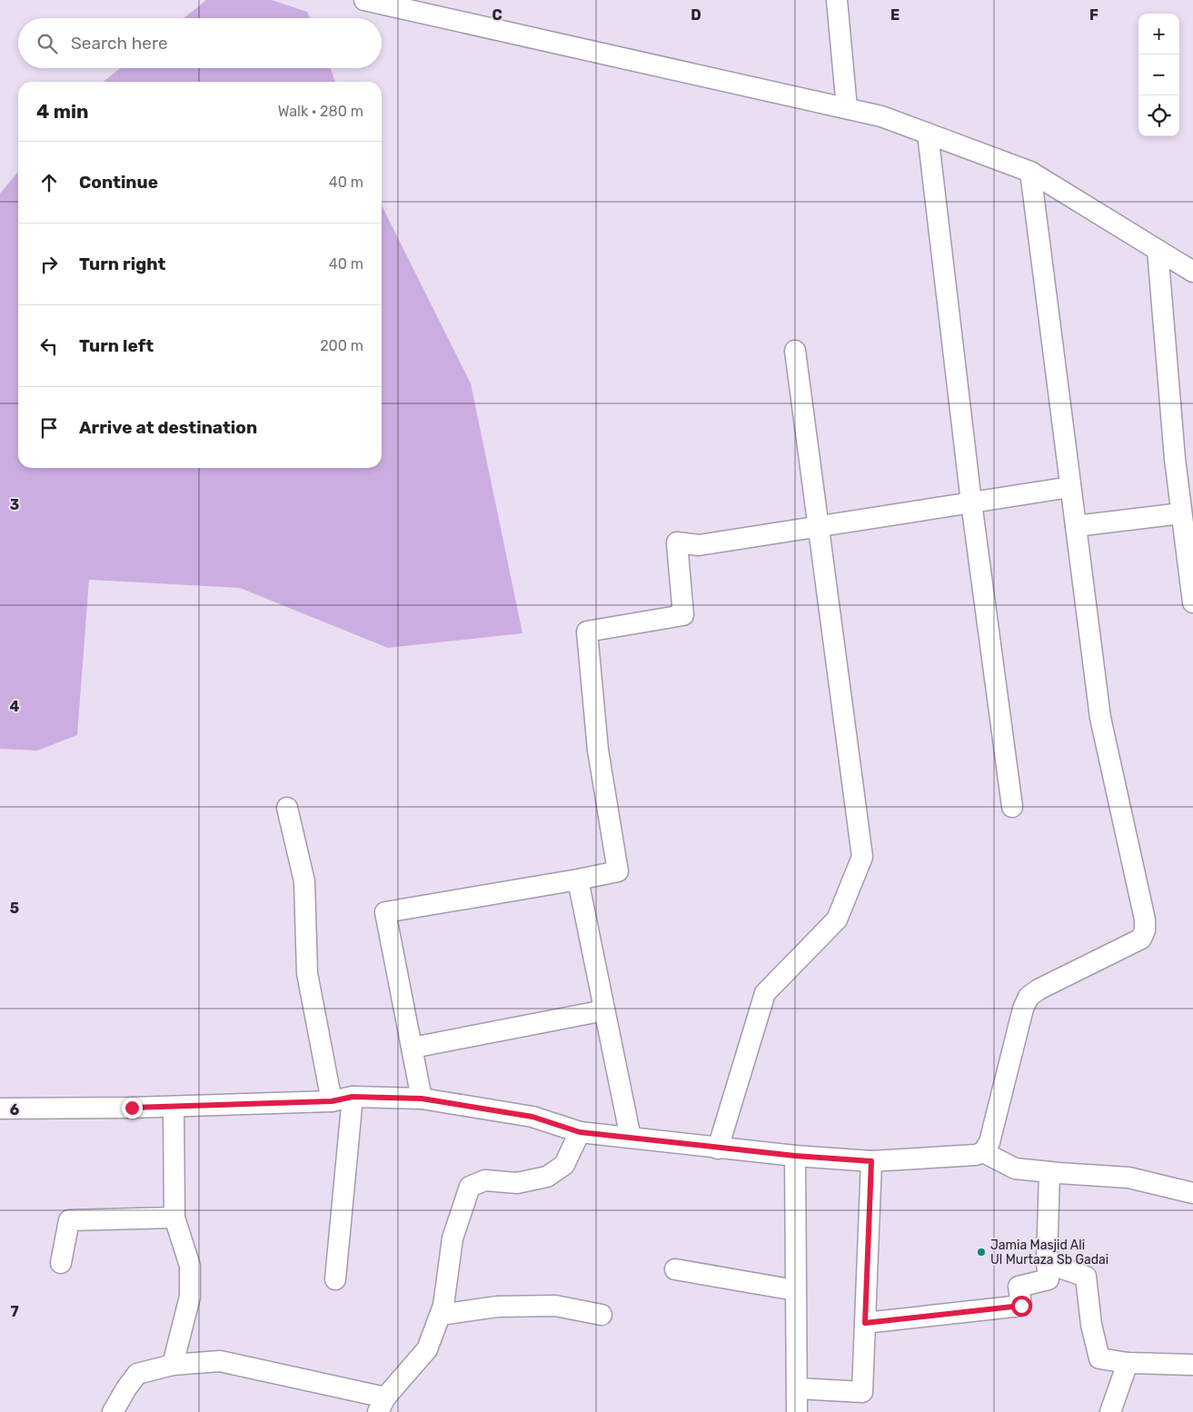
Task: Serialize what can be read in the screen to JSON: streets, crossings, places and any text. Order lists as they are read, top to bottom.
{
  "places": ["Jamia Masjid Ali Ul Murtaza Sb Gadai"],
  "page": {
    "map_buttons": ["+", "−"],
    "search": "Search here",
    "heading": ["4 min", "Walk · 280 m"],
    "list": [
      ["Continue", "40 m"],
      ["Turn right", "40 m"],
      ["Turn left", "200 m"],
      "Arrive at destination"
    ]
  },
  "grid": {
    "columns": [
      "C",
      "D",
      "E",
      "F"
    ],
    "rows": [
      "3",
      "4",
      "5",
      "6",
      "7"
    ]
  }
}
